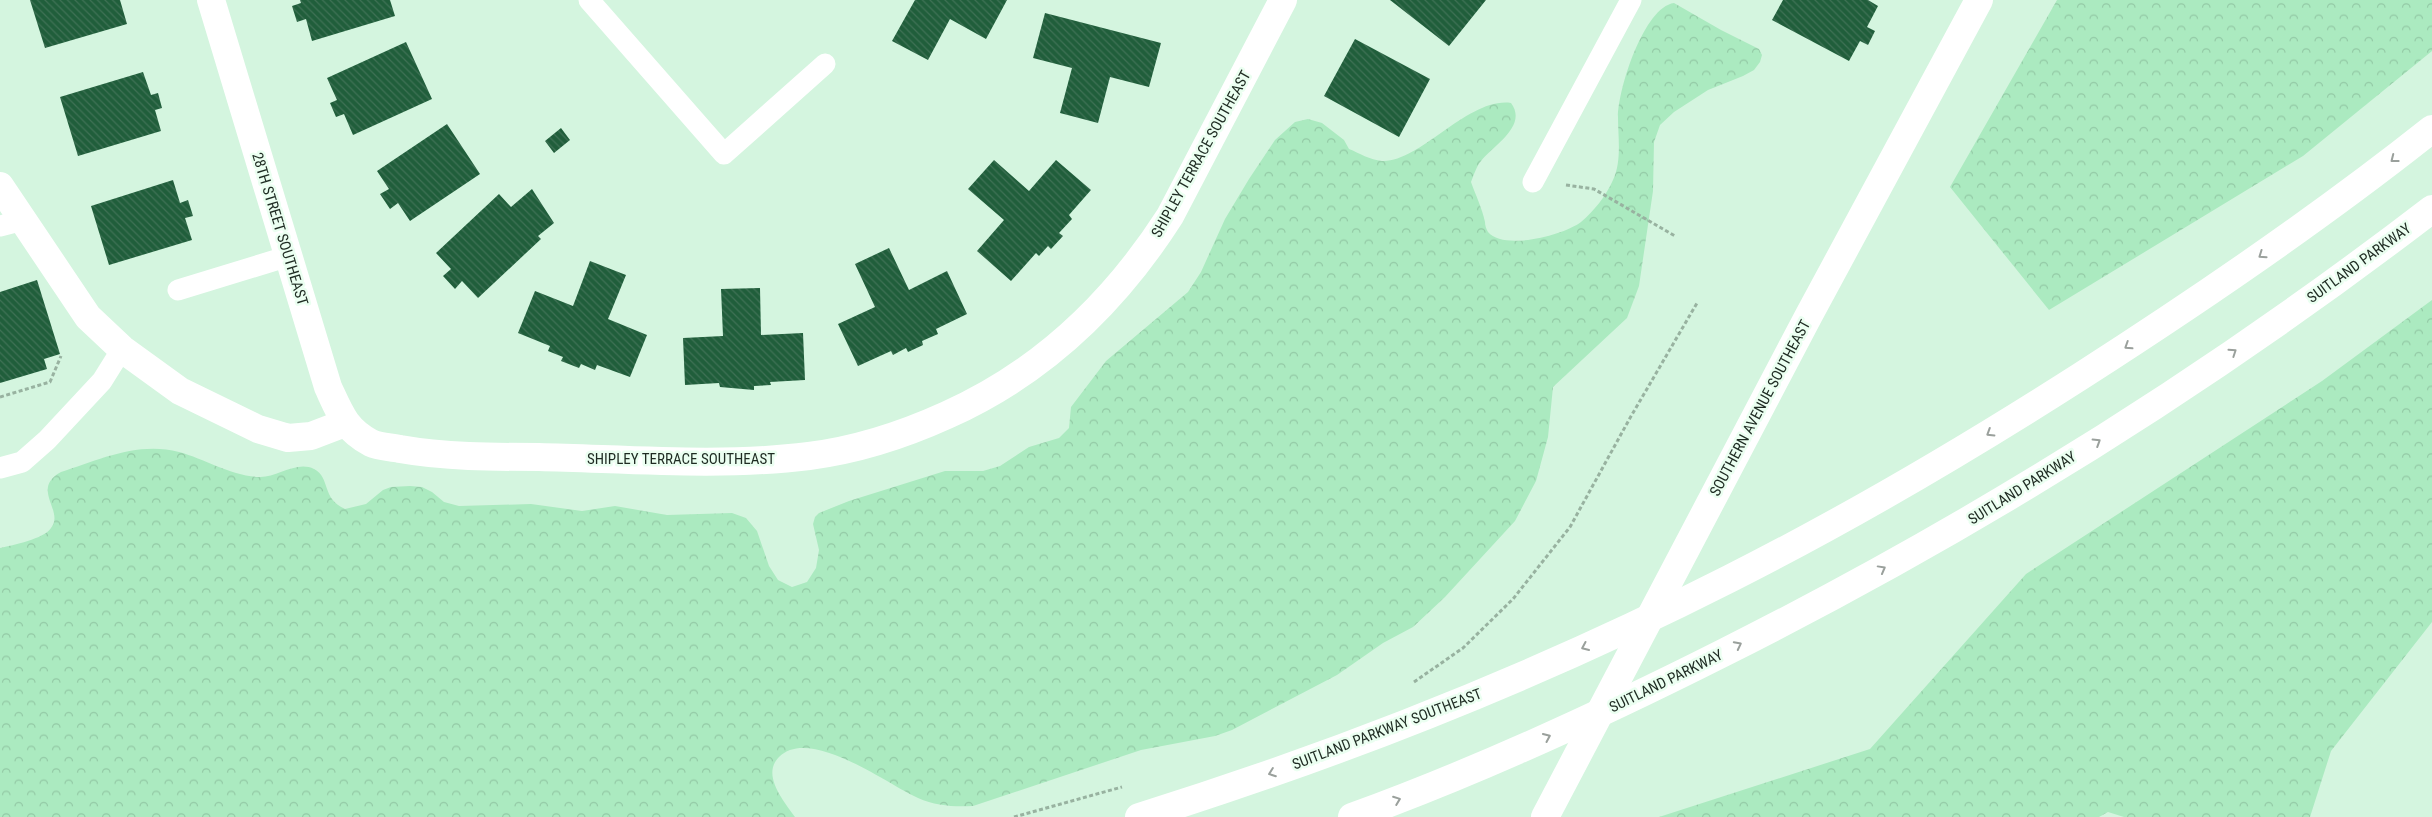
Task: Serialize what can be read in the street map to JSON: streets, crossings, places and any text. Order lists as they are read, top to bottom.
{
  "streets": {
    "main road": [
      "SHIPLEY TERRACE SOUTHEAST",
      "28TH STREET SOUTHEAST",
      "SUITLAND PARKWAY",
      "SOUTHERN AVENUE SOUTHEAST",
      "SUITLAND PARKWAY SOUTHEAST"
    ]
  },
  "crossings": [
    ["SHIPLEY TERRACE SOUTHEAST", "28TH STREET SOUTHEAST"]
  ],
  "one_way": ["SUITLAND PARKWAY", "SUITLAND PARKWAY SOUTHEAST"]
}
